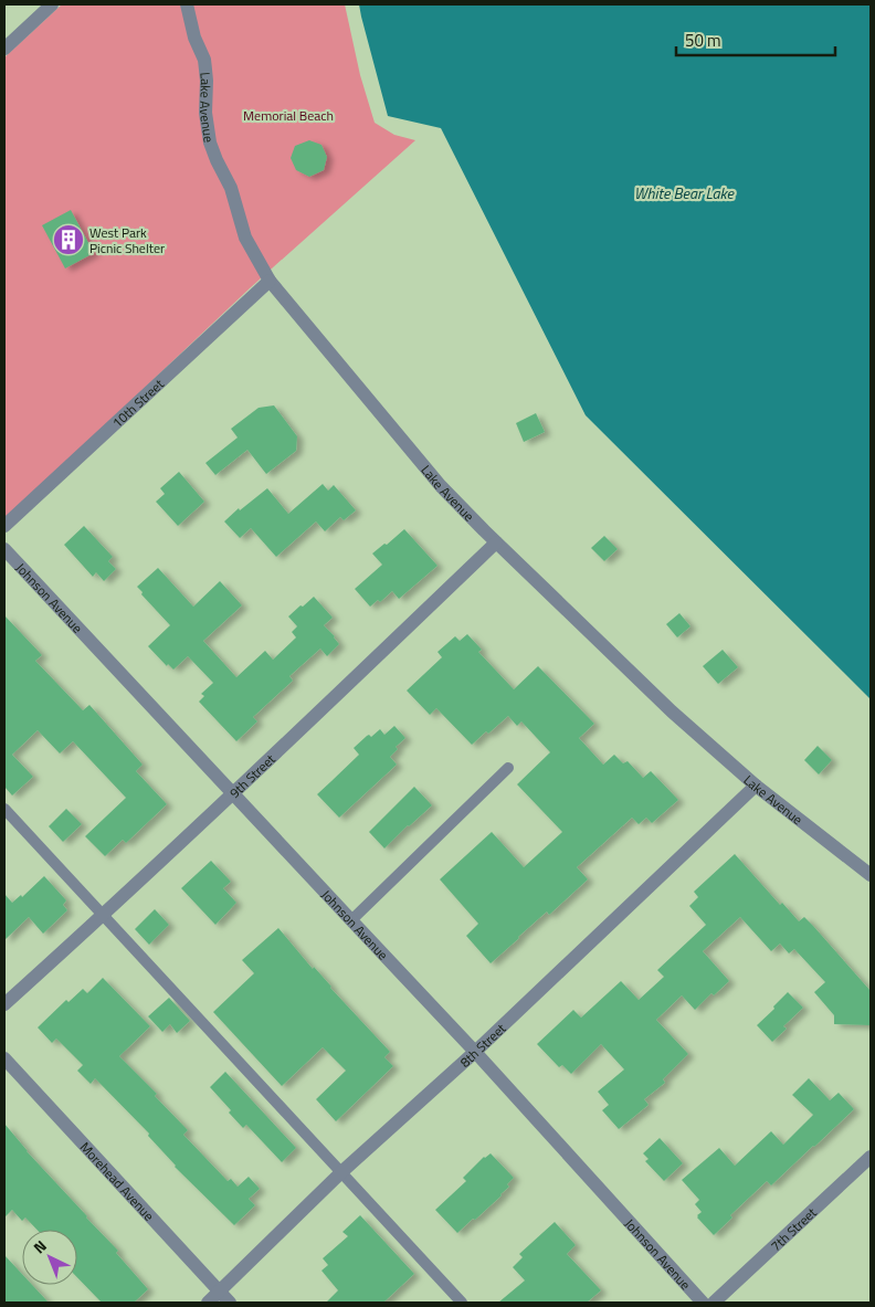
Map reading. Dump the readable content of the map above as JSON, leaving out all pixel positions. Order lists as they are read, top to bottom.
{
  "streets": {
    "street": [
      "Lake Avenue",
      "10th Street",
      "Johnson Avenue",
      "9th Street",
      "8th Street",
      "Morehead Avenue",
      "7th Street"
    ]
  },
  "crossings": [
    ["Lake Avenue", "10th Street"],
    ["Lake Avenue", "9th Street"],
    ["Lake Avenue", "8th Street"],
    ["Johnson Avenue", "9th Street"],
    ["Johnson Avenue", "8th Street"],
    ["8th Street", "Morehead Avenue"]
  ],
  "water": ["White Bear Lake"],
  "parks": ["Memorial Beach"],
  "places": {
    "building": ["West Park Picnic Shelter"]
  },
  "scale_bar": "50 m",
  "north": "top left"
}
